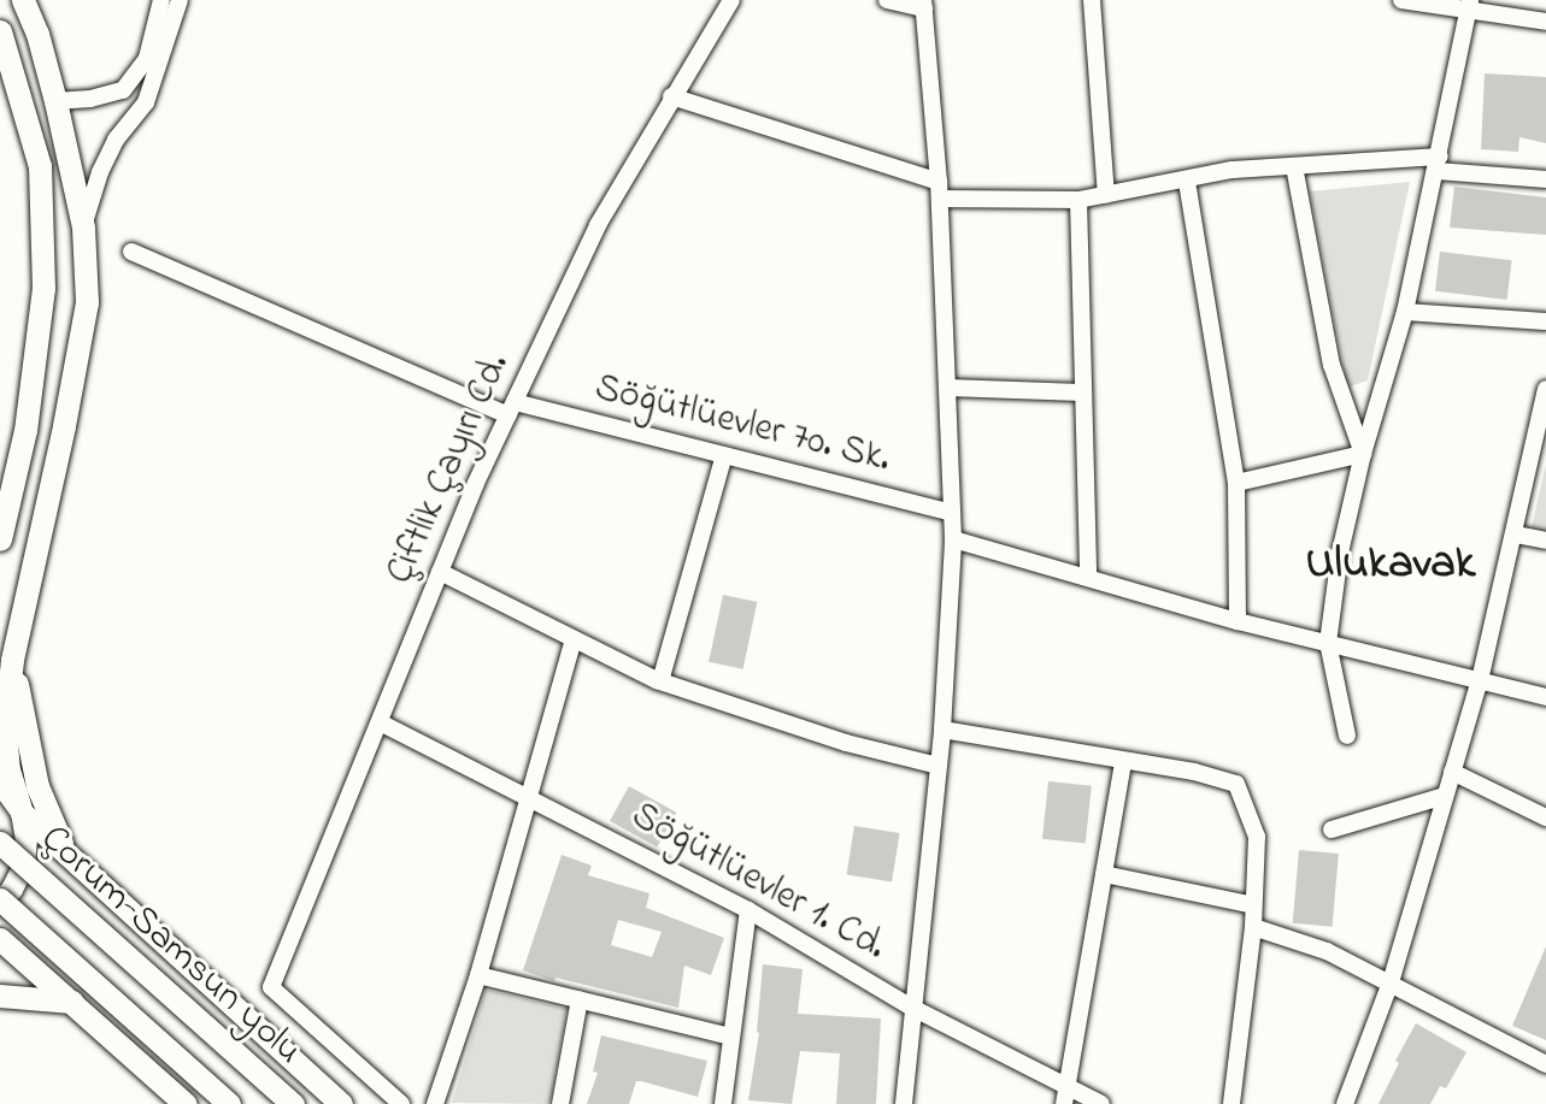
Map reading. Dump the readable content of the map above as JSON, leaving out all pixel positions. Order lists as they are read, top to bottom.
{
  "streets": {
    "highway": ["Çorum-Samsun yolu"],
    "street": ["Söğütlüevler 70. Sk.", "Çiftlik Çayırı Cd.", "Söğütlüevler 1. Cd."]
  },
  "crossings": [
    ["Söğütlüevler 70. Sk.", "Çiftlik Çayırı Cd."],
    ["Çiftlik Çayırı Cd.", "Söğütlüevler 1. Cd."]
  ],
  "districts": ["Ulukavak"]
}
